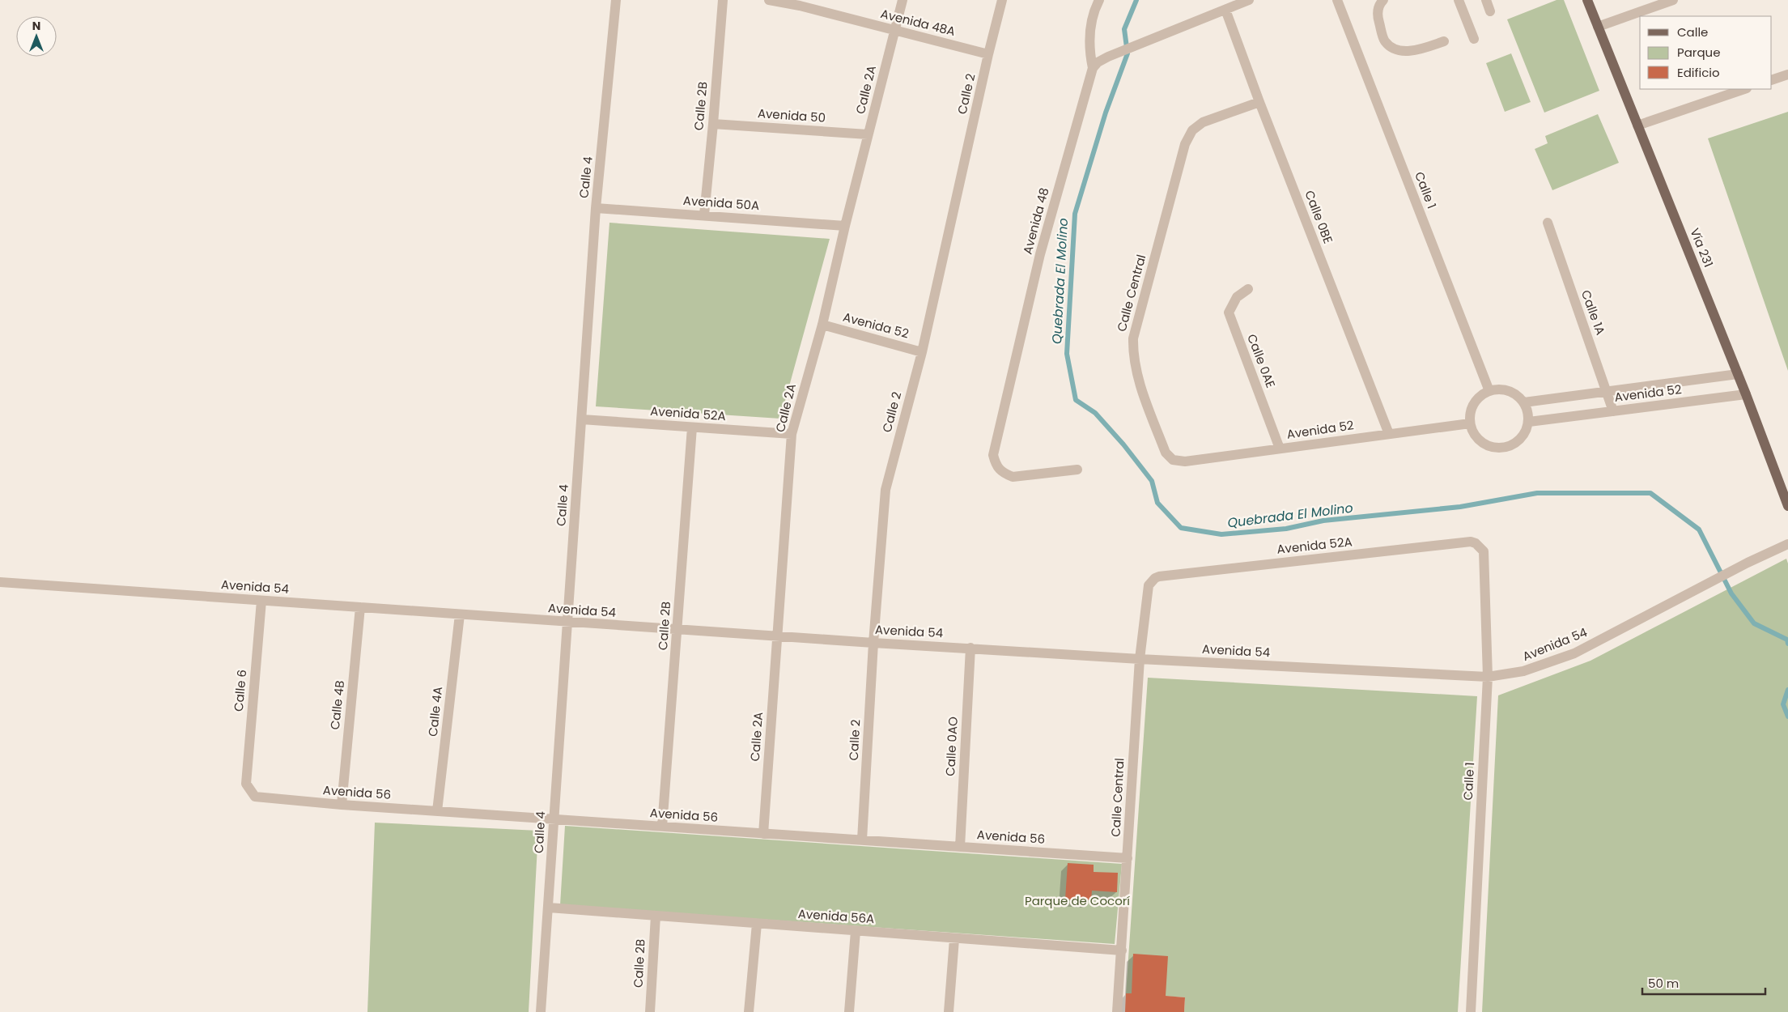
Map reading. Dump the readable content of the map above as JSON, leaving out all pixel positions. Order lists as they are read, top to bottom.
{
  "streets": {
    "main road": ["Vía 231"],
    "street": [
      "Avenida 48A",
      "Calle 2A",
      "Calle 2",
      "Calle 2B",
      "Avenida 50",
      "Calle 4",
      "Calle 1",
      "Avenida 50A",
      "Calle 0BE",
      "Avenida 48",
      "Calle Central",
      "Calle 1A",
      "Avenida 52",
      "Calle 0AE",
      "Avenida 52A",
      "Avenida 54",
      "Calle 6",
      "Calle 4B",
      "Calle 4A",
      "Calle 0AO",
      "Avenida 56",
      "Avenida 56A"
    ]
  },
  "crossings": [
    ["Avenida 48A", "Calle 2A"],
    ["Avenida 48A", "Calle 2"],
    ["Calle 2A", "Avenida 50"],
    ["Calle 2A", "Avenida 50A"],
    ["Calle 2A", "Avenida 52"],
    ["Calle 2A", "Avenida 52A"],
    ["Calle 2A", "Avenida 54"],
    ["Calle 2A", "Avenida 56"],
    ["Calle 2", "Avenida 52"],
    ["Calle 2", "Avenida 54"],
    ["Calle 2", "Avenida 56"],
    ["Calle 2B", "Avenida 50"],
    ["Calle 2B", "Avenida 50A"],
    ["Calle 2B", "Avenida 52A"],
    ["Calle 2B", "Avenida 54"],
    ["Calle 2B", "Avenida 56"],
    ["Calle 2B", "Avenida 56A"],
    ["Calle 4", "Avenida 50A"],
    ["Calle 4", "Avenida 52A"],
    ["Calle 4", "Avenida 54"],
    ["Calle 4", "Avenida 56"],
    ["Calle 4", "Avenida 56A"],
    ["Calle 1", "Avenida 52"],
    ["Calle 1", "Avenida 52A"],
    ["Calle 1", "Avenida 54"],
    ["Calle 0BE", "Calle Central"],
    ["Calle 0BE", "Avenida 52"],
    ["Vía 231", "Avenida 52"],
    ["Calle Central", "Avenida 52"],
    ["Calle Central", "Avenida 52A"],
    ["Calle Central", "Avenida 54"],
    ["Calle Central", "Avenida 56"],
    ["Calle Central", "Avenida 56A"],
    ["Calle 1A", "Avenida 52"],
    ["Avenida 52", "Calle 0AE"],
    ["Avenida 54", "Calle 6"],
    ["Avenida 54", "Calle 4B"],
    ["Avenida 54", "Calle 4A"],
    ["Avenida 54", "Calle 0AO"],
    ["Calle 6", "Avenida 56"],
    ["Calle 4B", "Avenida 56"],
    ["Calle 4A", "Avenida 56"],
    ["Calle 0AO", "Avenida 56"]
  ],
  "water": ["Quebrada El Molino"],
  "parks": ["Parque de Cocorí"],
  "legend": ["Calle", "Parque", "Edificio"],
  "scale_bar": "50 m",
  "north": "top"
}
